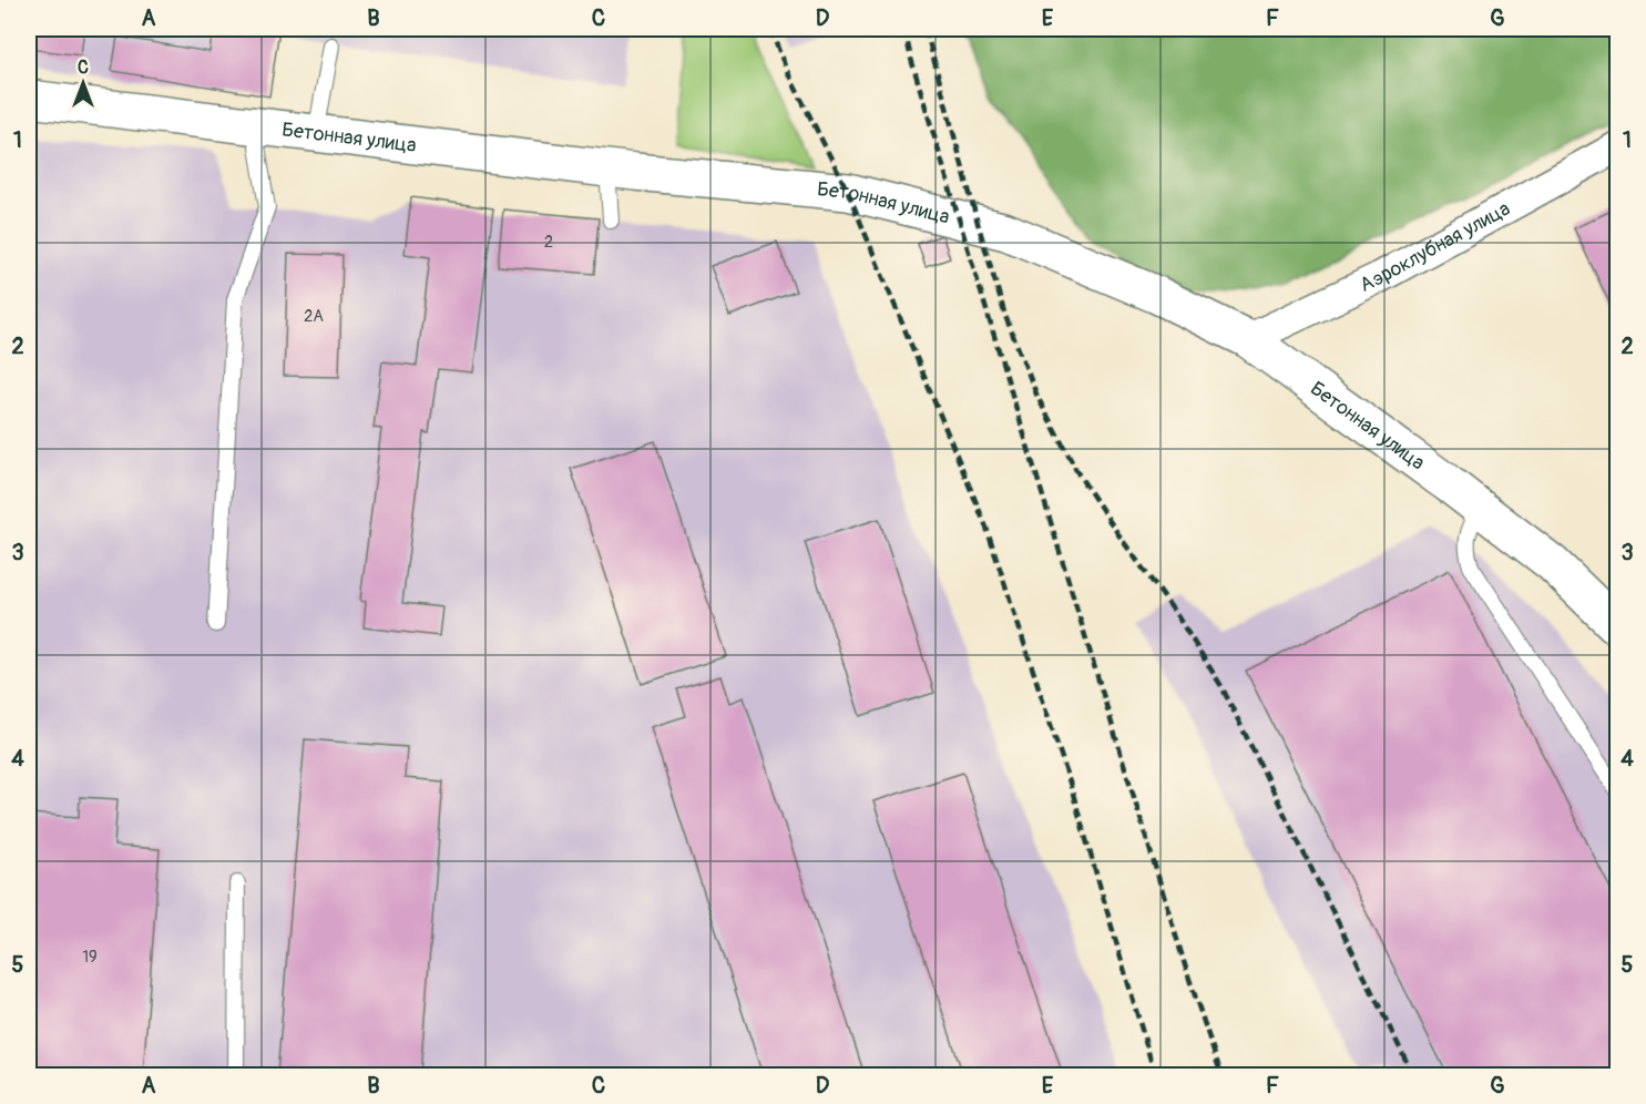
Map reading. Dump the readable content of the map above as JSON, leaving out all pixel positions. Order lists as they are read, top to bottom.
{
  "streets": {
    "street": ["Бетонная улица", "Аэроклубная улица"]
  },
  "crossings": [
    ["Бетонная улица", "Аэроклубная улица"]
  ],
  "house_numbers": ["2", "2А", "19"],
  "north": "top",
  "grid": {
    "columns": [
      "A",
      "B",
      "C",
      "D",
      "E",
      "F",
      "G"
    ],
    "rows": [
      "1",
      "2",
      "3",
      "4",
      "5"
    ]
  }
}
